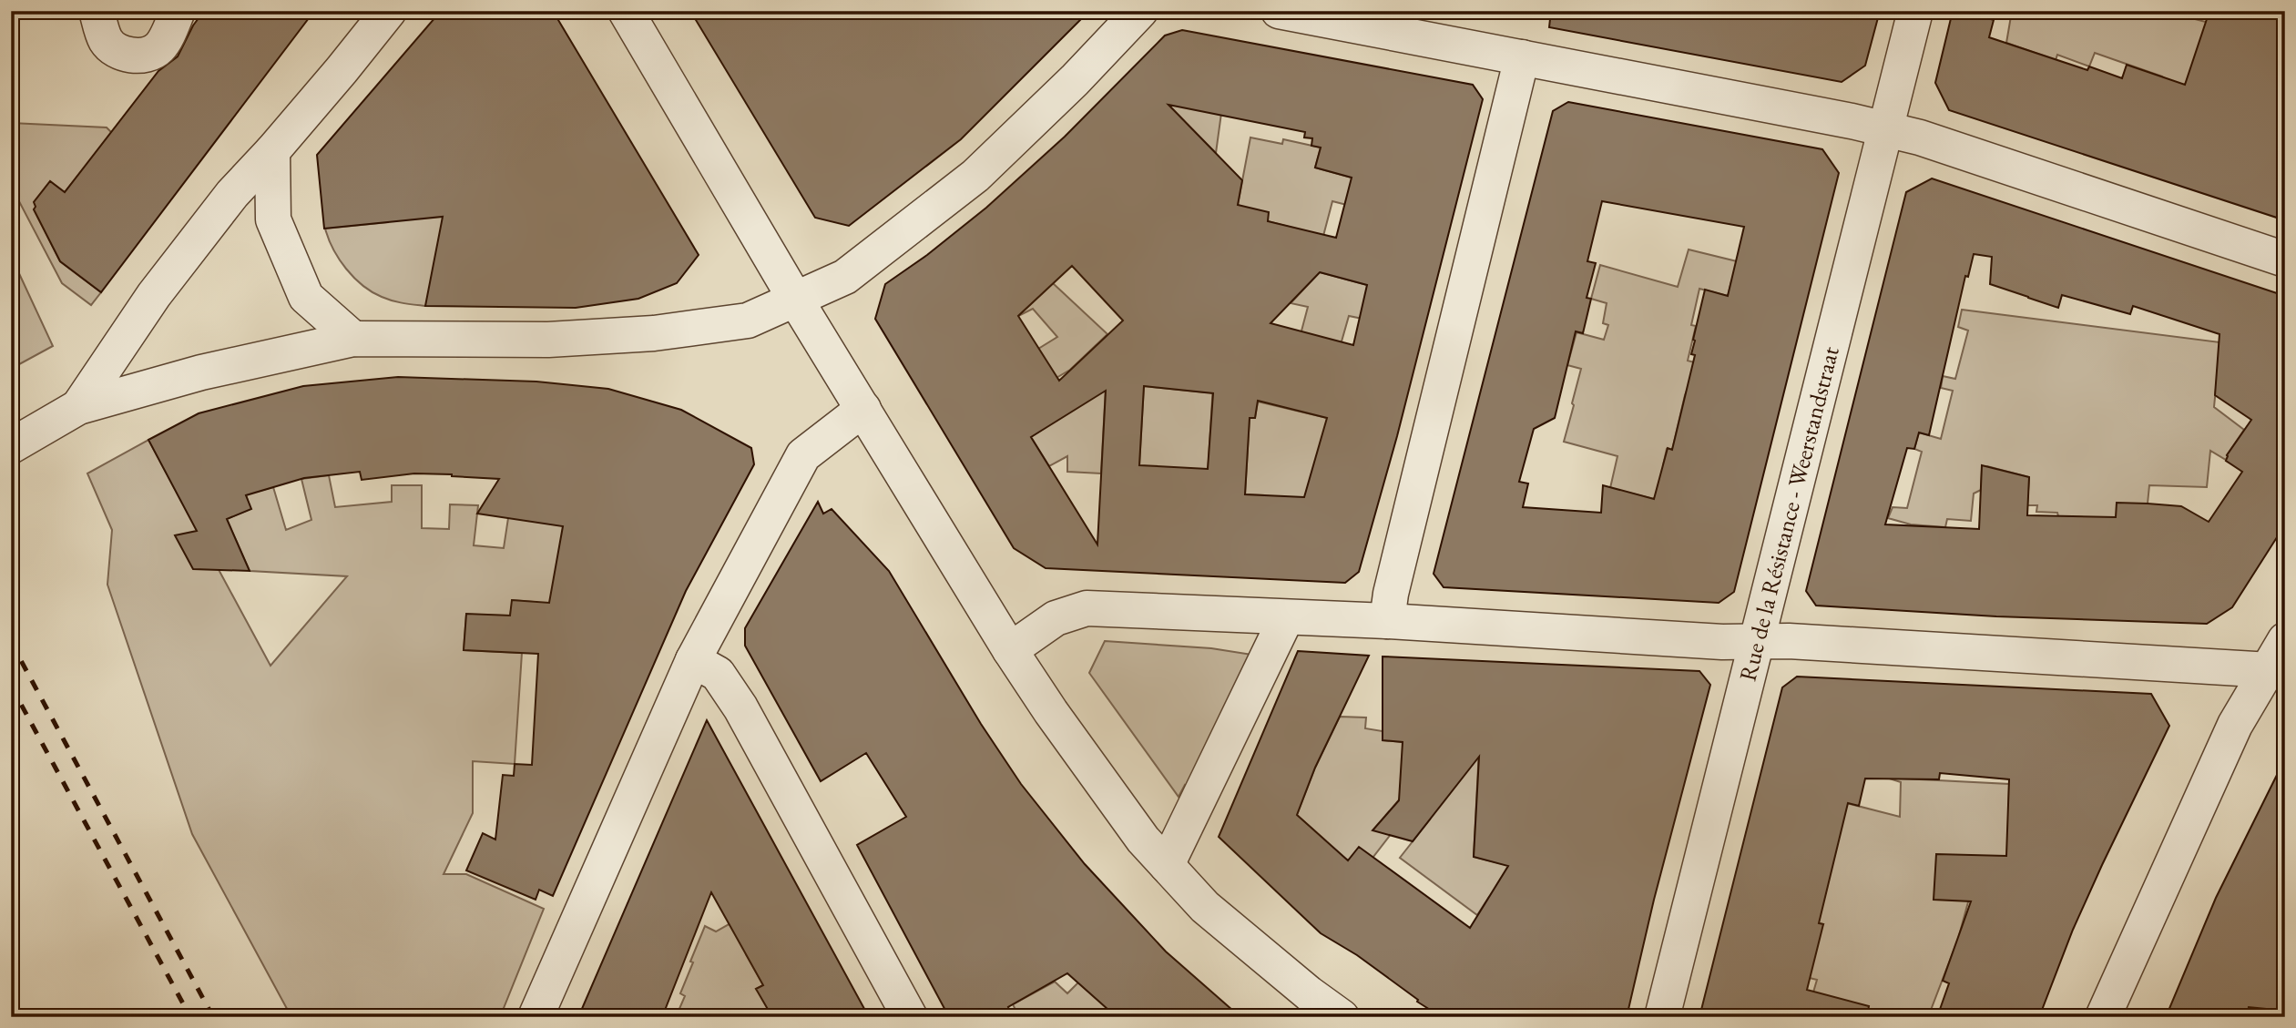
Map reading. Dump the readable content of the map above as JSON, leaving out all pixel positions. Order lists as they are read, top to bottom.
{
  "streets": {
    "street": ["Rue de la Résistance - Weerstandstraat"]
  }
}
